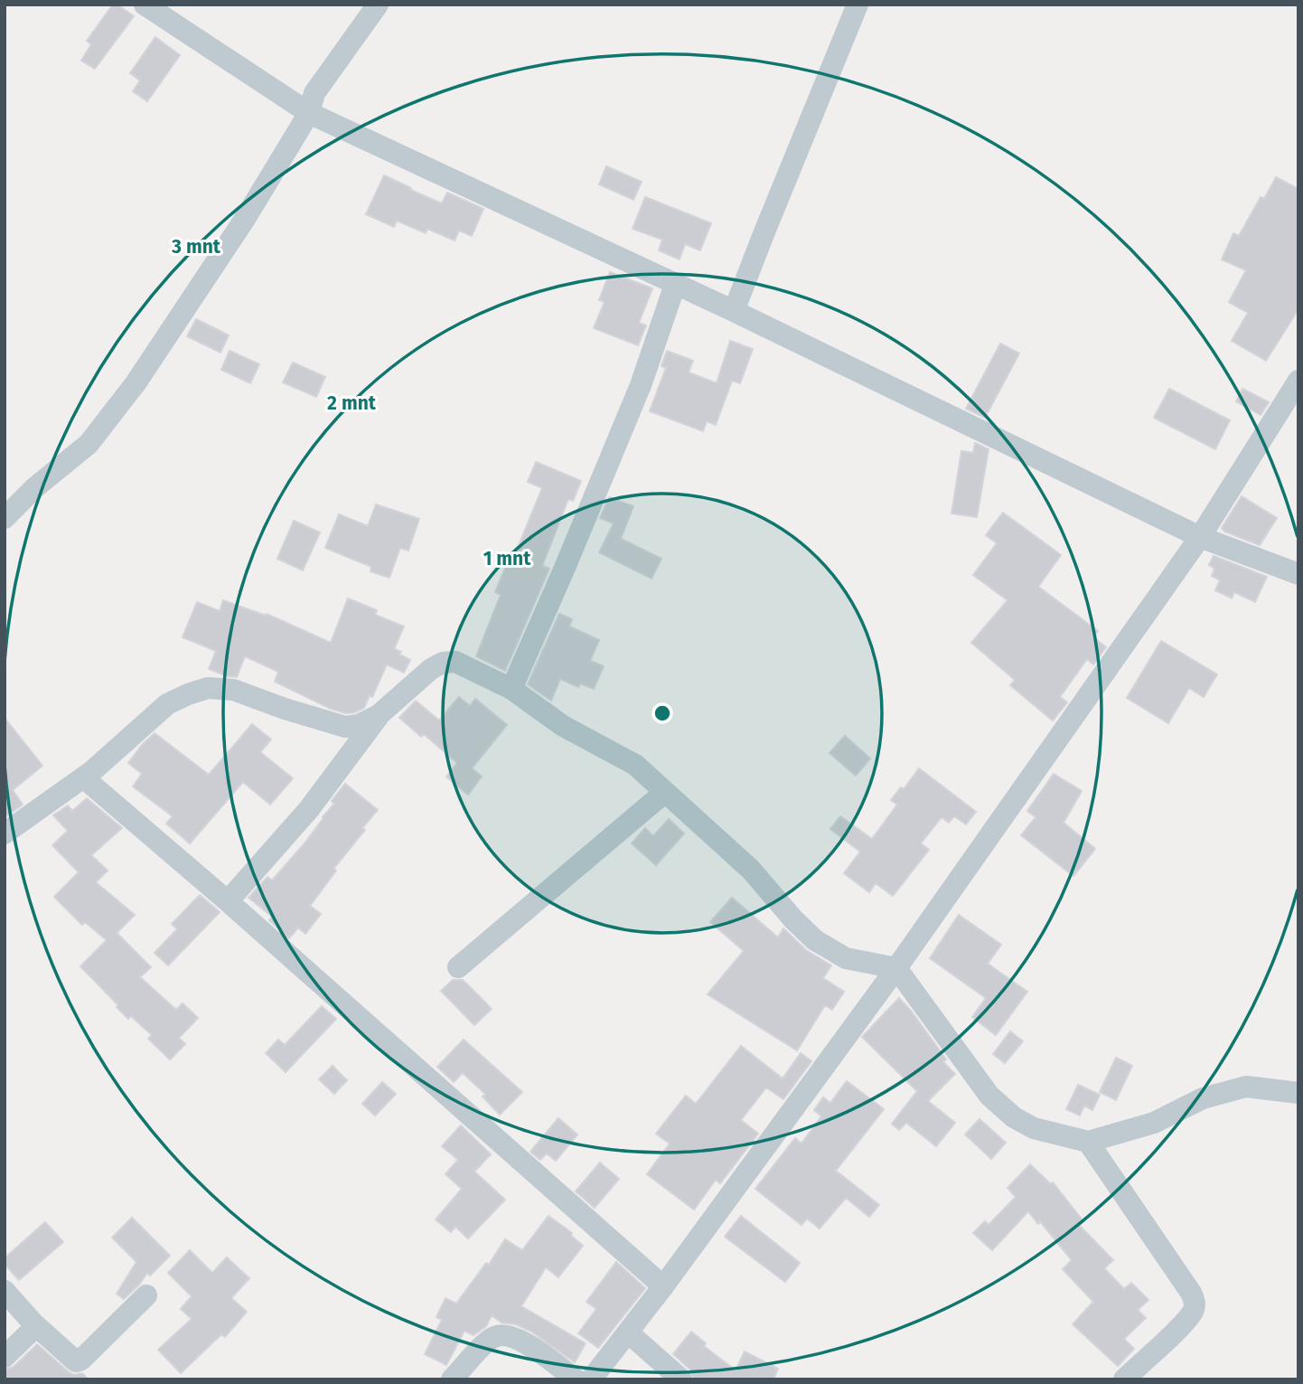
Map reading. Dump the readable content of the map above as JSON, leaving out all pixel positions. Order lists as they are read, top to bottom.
{
  "rings": ["3 mnt", "2 mnt", "1 mnt"]
}
